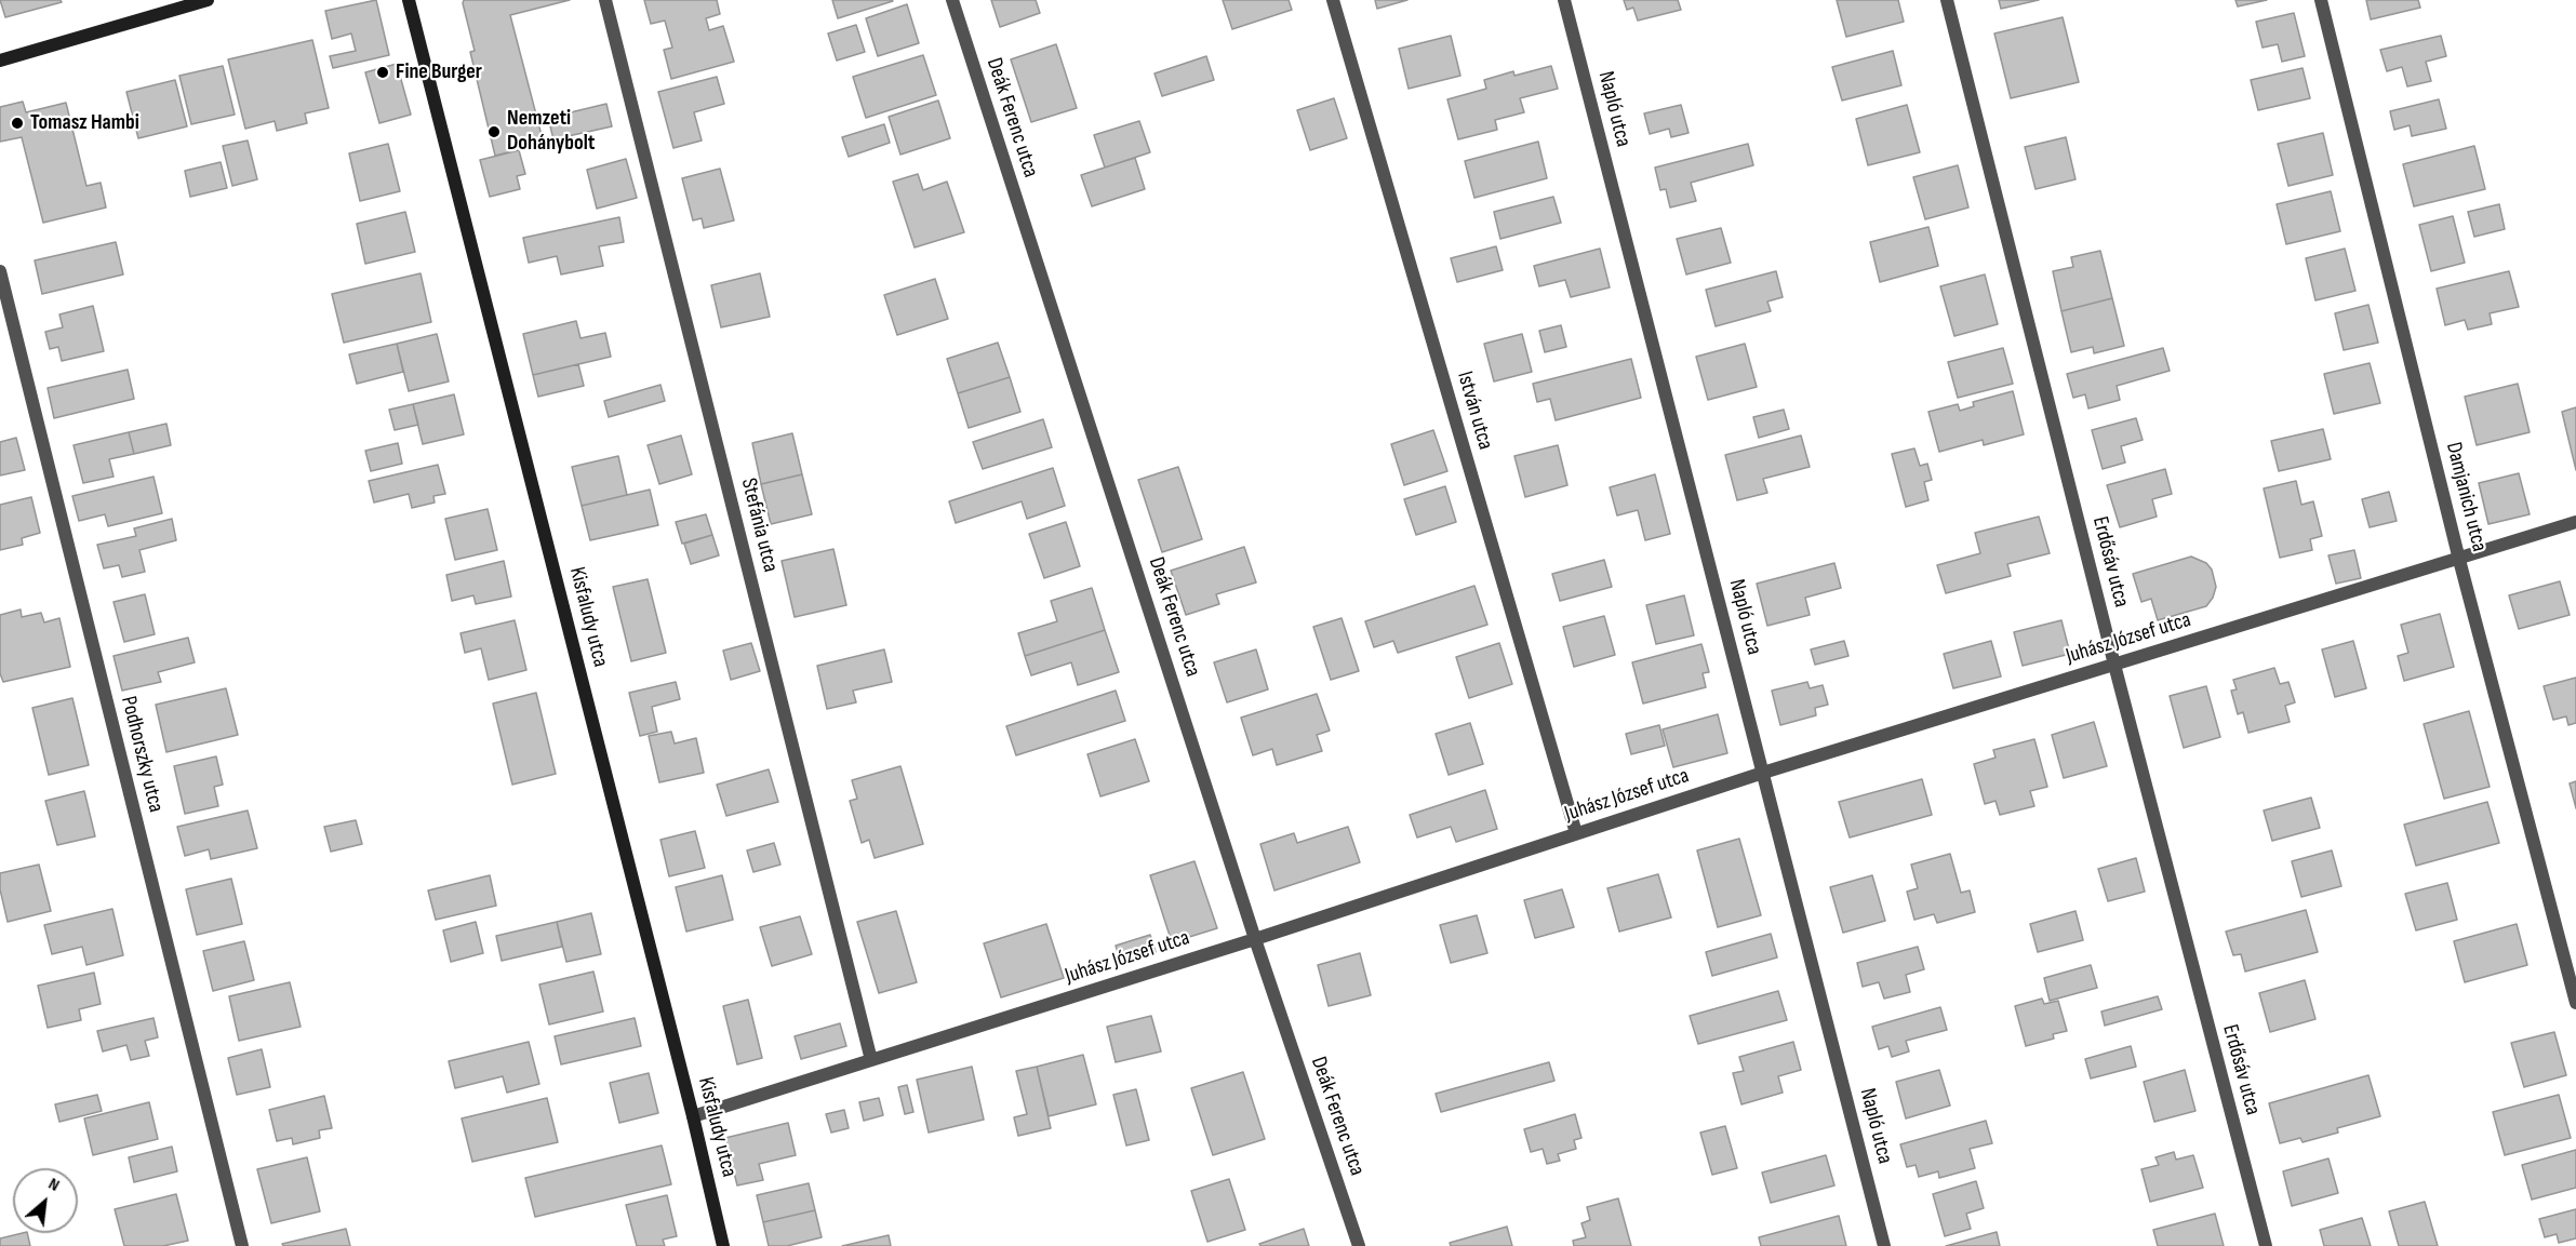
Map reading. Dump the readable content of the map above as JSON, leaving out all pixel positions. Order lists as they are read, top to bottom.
{
  "streets": {
    "street": [
      "Napló utca",
      "Deák Ferenc utca",
      "István utca",
      "Damjanich utca",
      "Stefánia utca",
      "Erdősáv utca",
      "Kisfaludy utca",
      "Juhász József utca",
      "Podhorszky utca"
    ]
  },
  "crossings": [
    ["Napló utca", "Juhász József utca"],
    ["Deák Ferenc utca", "Juhász József utca"],
    ["István utca", "Juhász József utca"],
    ["Damjanich utca", "Juhász József utca"],
    ["Stefánia utca", "Juhász József utca"],
    ["Erdősáv utca", "Juhász József utca"],
    ["Kisfaludy utca", "Juhász József utca"]
  ],
  "places": ["Fine Burger", "Tomasz Hambi", "Nemzeti Dohánybolt"],
  "north": "top right"
}
